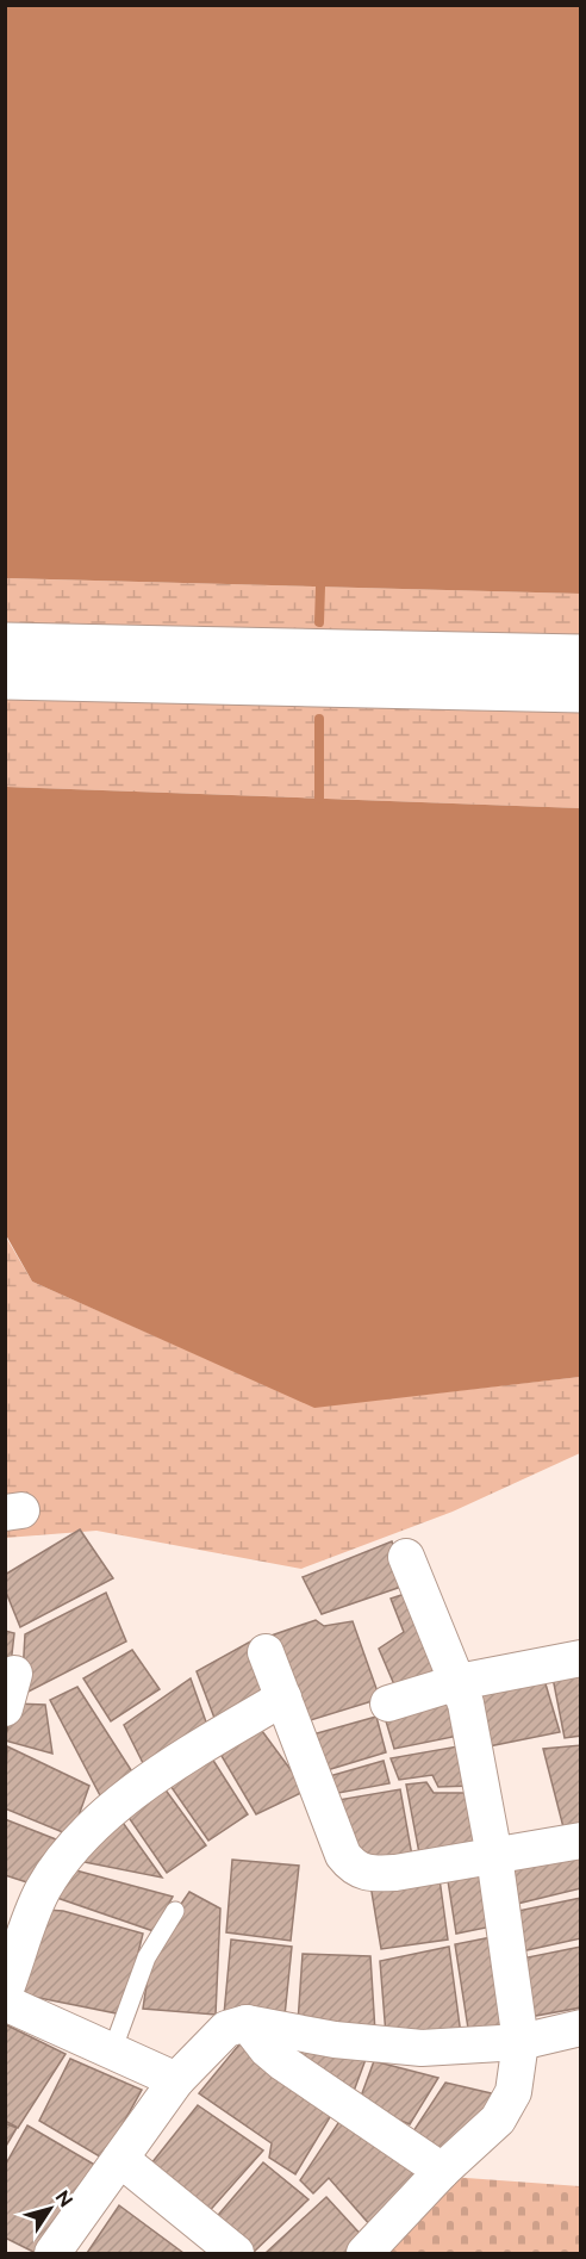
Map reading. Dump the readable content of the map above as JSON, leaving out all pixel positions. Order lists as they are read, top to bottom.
{
  "north": "top right"
}
